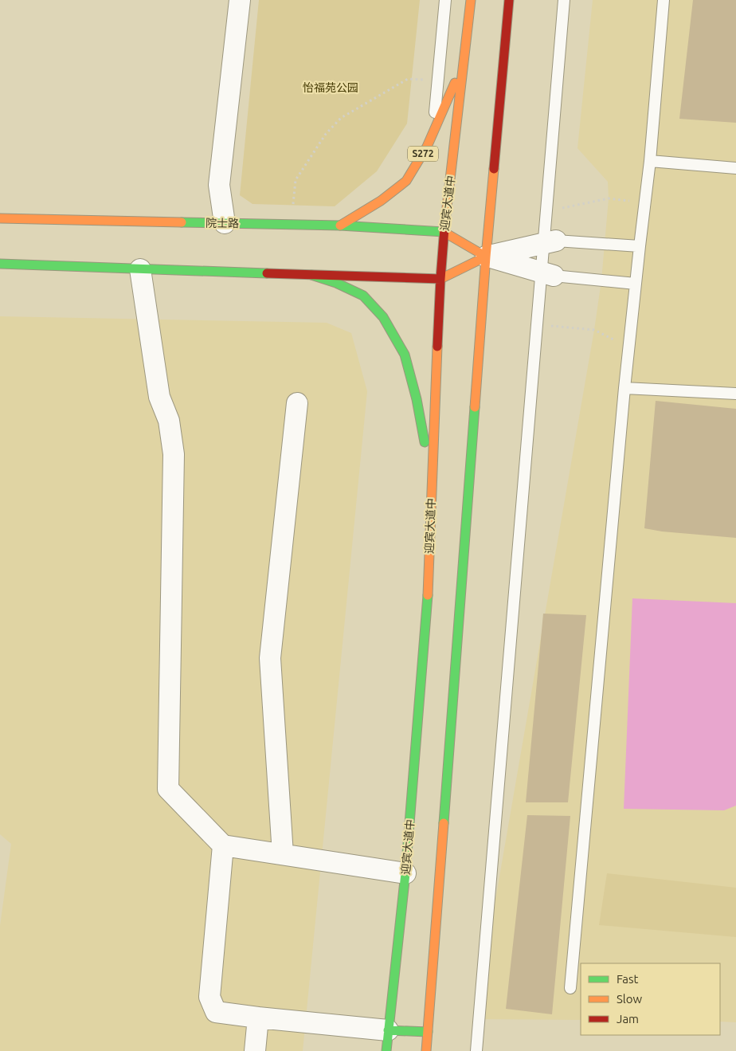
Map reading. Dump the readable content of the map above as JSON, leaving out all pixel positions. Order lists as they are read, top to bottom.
{
  "streets": {
    "main road": ["S272", "迎宾大道中", "院士路"]
  },
  "crossings": [
    ["S272", "迎宾大道中"],
    ["S272", "院士路"],
    ["迎宾大道中", "院士路"]
  ],
  "parks": ["怡福苑公园"],
  "legend": ["Fast", "Slow", "Jam"]
}
